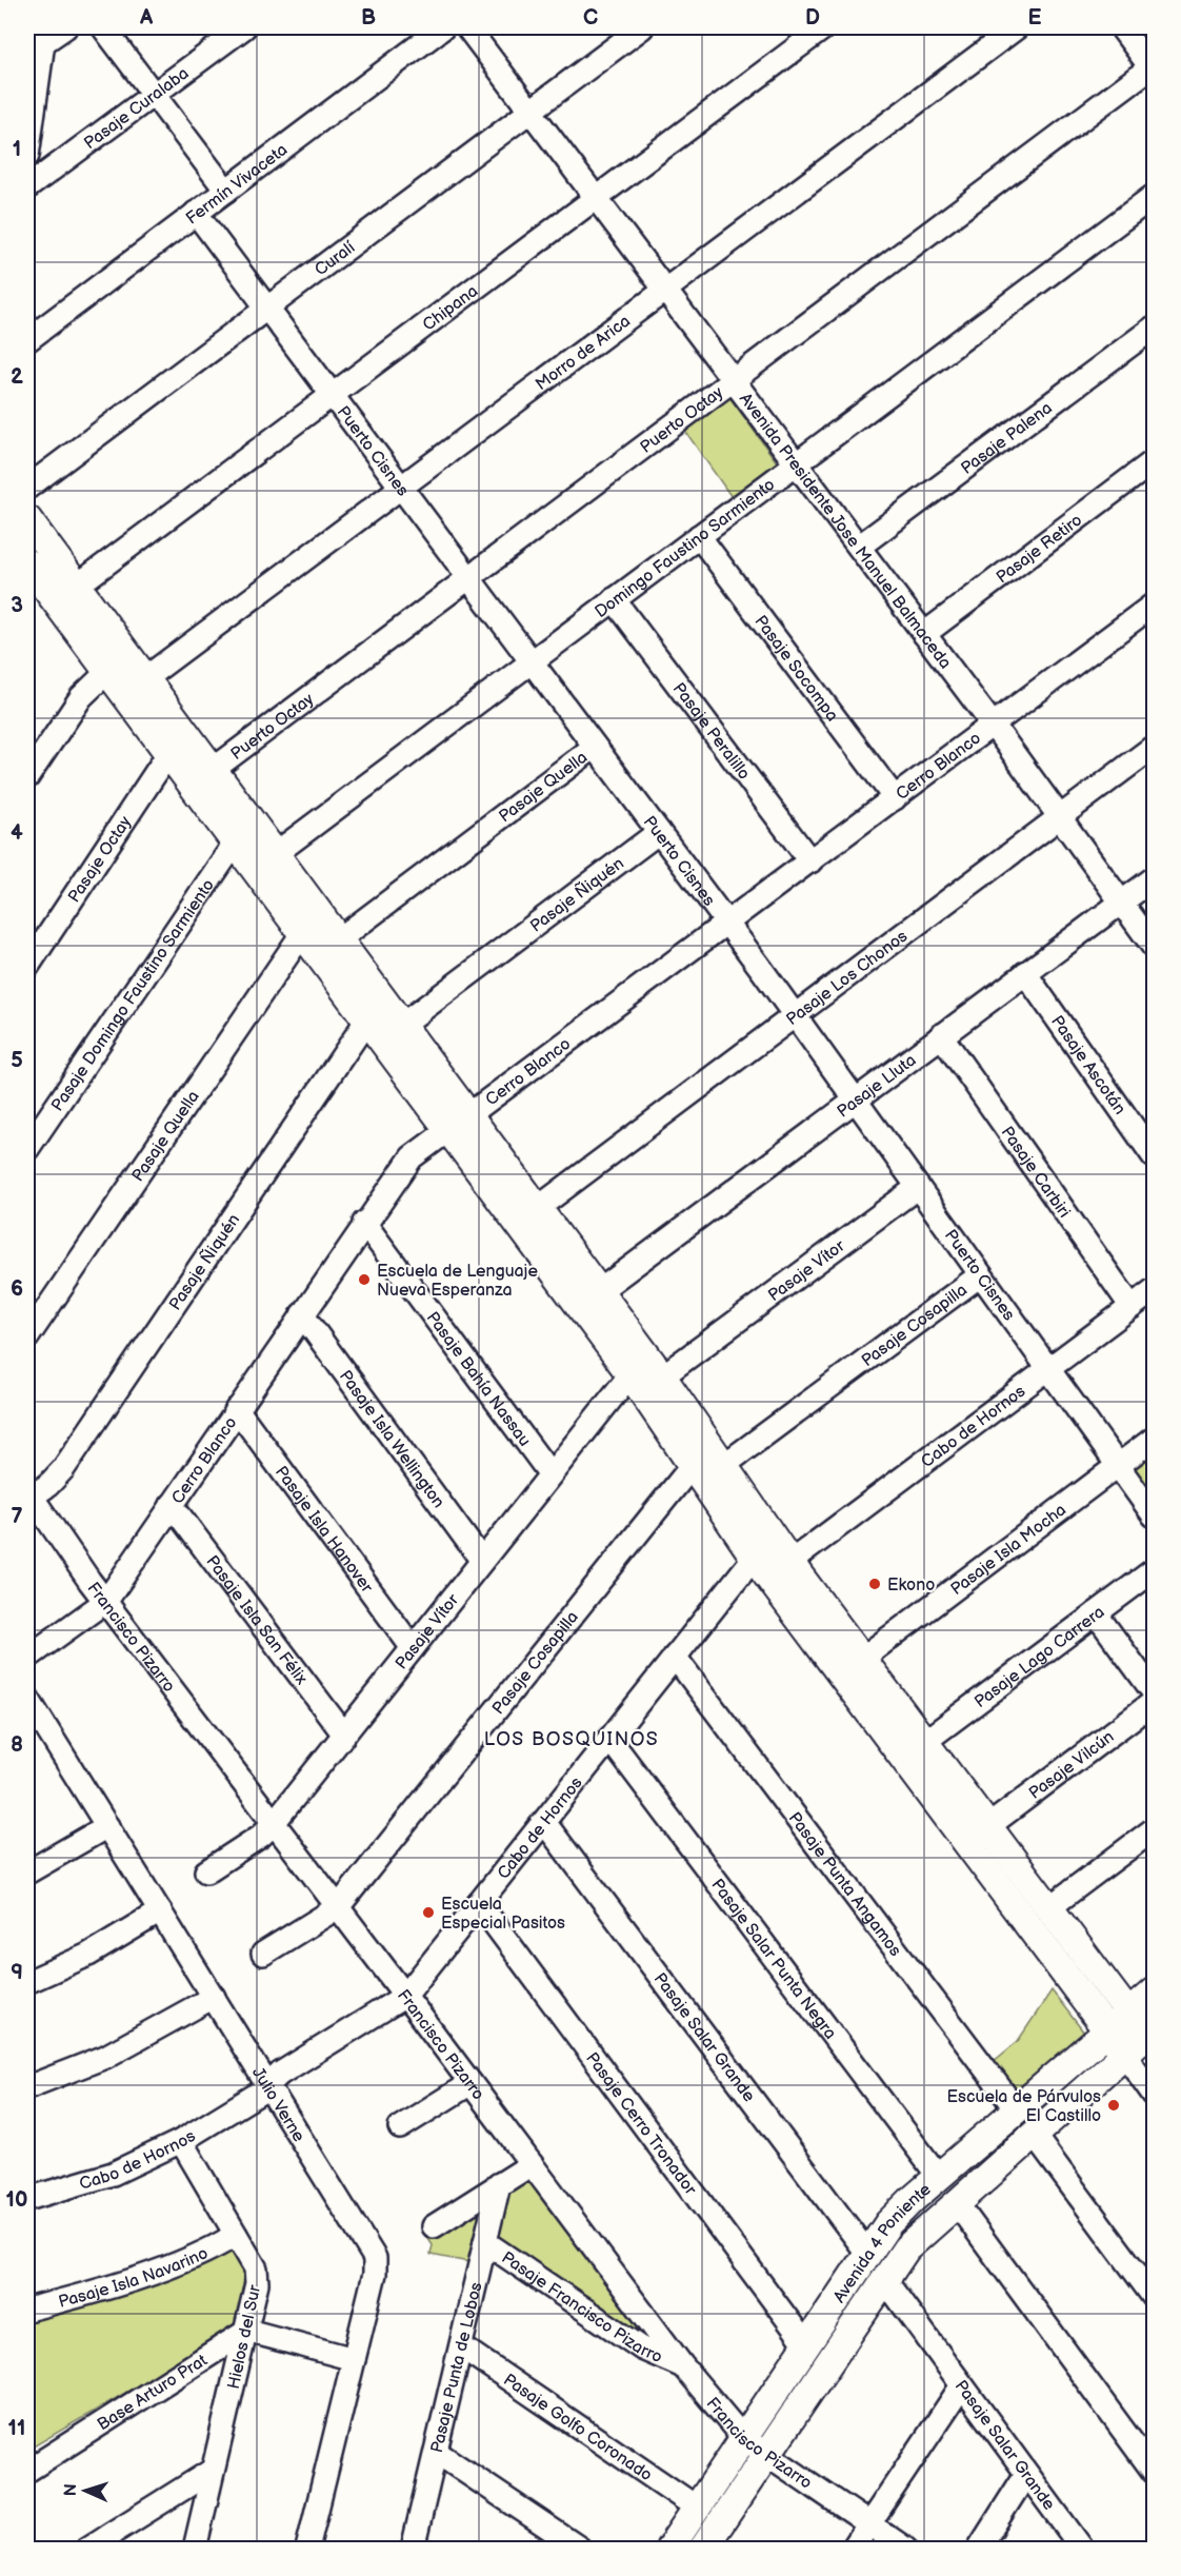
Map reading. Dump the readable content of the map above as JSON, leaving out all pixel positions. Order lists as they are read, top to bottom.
{
  "streets": {
    "street": [
      "Pasaje Curalaba",
      "Fermín Vivaceta",
      "Curalí",
      "Chipana",
      "Morro de Arica",
      "Puerto Octay",
      "Pasaje Palena",
      "Puerto Cisnes",
      "Avenida Presidente Jose Manuel Balmaceda",
      "Domingo Faustino Sarmiento",
      "Pasaje Retiro",
      "Pasaje Socompa",
      "Pasaje Peralillo",
      "Cerro Blanco",
      "Pasaje Quella",
      "Pasaje Octay",
      "Pasaje Ñiquén",
      "Pasaje Los Chonos",
      "Pasaje Domingo Faustino Sarmiento",
      "Pasaje Ascotán",
      "Pasaje Lluta",
      "Pasaje Carbiri",
      "Pasaje Vítor",
      "Pasaje Cosapilla",
      "Pasaje Bahía Nassau",
      "Cabo de Hornos",
      "Pasaje Isla Wellington",
      "Pasaje Isla Hanover",
      "Pasaje Isla Mocha",
      "Pasaje Isla San Félix",
      "Francisco Pizarro",
      "Pasaje Lago Carrera",
      "Pasaje Vilcún",
      "Pasaje Punta Angamos",
      "Pasaje Salar Punta Negra",
      "Pasaje Salar Grande",
      "Julio Verne",
      "Pasaje Cerro Tronador",
      "Avenida 4 Poniente",
      "Pasaje Isla Navarino",
      "Pasaje Francisco Pizarro",
      "Hielos del Sur",
      "Pasaje Punta de Lobos",
      "Base Arturo Prat",
      "Pasaje Golfo Coronado"
    ]
  },
  "crossings": [
    ["Fermín Vivaceta", "Puerto Cisnes"],
    ["Curalí", "Puerto Cisnes"],
    ["Curalí", "Avenida Presidente Jose Manuel Balmaceda"],
    ["Chipana", "Puerto Cisnes"],
    ["Chipana", "Avenida Presidente Jose Manuel Balmaceda"],
    ["Morro de Arica", "Puerto Cisnes"],
    ["Morro de Arica", "Avenida Presidente Jose Manuel Balmaceda"],
    ["Puerto Octay", "Puerto Cisnes"],
    ["Puerto Octay", "Avenida Presidente Jose Manuel Balmaceda"],
    ["Pasaje Palena", "Avenida Presidente Jose Manuel Balmaceda"],
    ["Puerto Cisnes", "Domingo Faustino Sarmiento"],
    ["Puerto Cisnes", "Cerro Blanco"],
    ["Puerto Cisnes", "Pasaje Quella"],
    ["Puerto Cisnes", "Pasaje Ñiquén"],
    ["Puerto Cisnes", "Pasaje Los Chonos"],
    ["Puerto Cisnes", "Pasaje Lluta"],
    ["Puerto Cisnes", "Pasaje Vítor"],
    ["Puerto Cisnes", "Pasaje Cosapilla"],
    ["Puerto Cisnes", "Cabo de Hornos"],
    ["Puerto Cisnes", "Pasaje Isla Mocha"],
    ["Avenida Presidente Jose Manuel Balmaceda", "Domingo Faustino Sarmiento"],
    ["Avenida Presidente Jose Manuel Balmaceda", "Pasaje Retiro"],
    ["Avenida Presidente Jose Manuel Balmaceda", "Cerro Blanco"],
    ["Avenida Presidente Jose Manuel Balmaceda", "Pasaje Los Chonos"],
    ["Avenida Presidente Jose Manuel Balmaceda", "Pasaje Lluta"],
    ["Domingo Faustino Sarmiento", "Pasaje Socompa"],
    ["Domingo Faustino Sarmiento", "Pasaje Peralillo"],
    ["Pasaje Socompa", "Cerro Blanco"],
    ["Pasaje Peralillo", "Cerro Blanco"],
    ["Cerro Blanco", "Pasaje Bahía Nassau"],
    ["Cerro Blanco", "Pasaje Isla Wellington"],
    ["Cerro Blanco", "Pasaje Isla Hanover"],
    ["Cerro Blanco", "Pasaje Isla San Félix"],
    ["Cerro Blanco", "Francisco Pizarro"],
    ["Pasaje Ñiquén", "Francisco Pizarro"],
    ["Pasaje Ascotán", "Pasaje Lluta"],
    ["Pasaje Lluta", "Pasaje Carbiri"],
    ["Pasaje Carbiri", "Cabo de Hornos"],
    ["Pasaje Vítor", "Pasaje Bahía Nassau"],
    ["Pasaje Vítor", "Pasaje Isla Wellington"],
    ["Pasaje Vítor", "Pasaje Isla Hanover"],
    ["Pasaje Vítor", "Pasaje Isla San Félix"],
    ["Pasaje Vítor", "Francisco Pizarro"],
    ["Pasaje Cosapilla", "Francisco Pizarro"],
    ["Cabo de Hornos", "Francisco Pizarro"],
    ["Cabo de Hornos", "Pasaje Punta Angamos"],
    ["Cabo de Hornos", "Pasaje Salar Punta Negra"],
    ["Cabo de Hornos", "Pasaje Salar Grande"],
    ["Cabo de Hornos", "Julio Verne"],
    ["Cabo de Hornos", "Pasaje Cerro Tronador"],
    ["Cabo de Hornos", "Hielos del Sur"],
    ["Francisco Pizarro", "Avenida 4 Poniente"],
    ["Francisco Pizarro", "Pasaje Francisco Pizarro"],
    ["Pasaje Punta Angamos", "Avenida 4 Poniente"],
    ["Pasaje Salar Punta Negra", "Avenida 4 Poniente"],
    ["Pasaje Salar Grande", "Avenida 4 Poniente"],
    ["Pasaje Cerro Tronador", "Avenida 4 Poniente"],
    ["Avenida 4 Poniente", "Pasaje Golfo Coronado"],
    ["Pasaje Isla Navarino", "Hielos del Sur"],
    ["Pasaje Francisco Pizarro", "Pasaje Punta de Lobos"],
    ["Hielos del Sur", "Base Arturo Prat"],
    ["Pasaje Punta de Lobos", "Pasaje Golfo Coronado"]
  ],
  "districts": ["LOS BOSQUINOS"],
  "places": [
    "Escuela de Lenguaje Nueva Esperanza",
    "Ekono",
    "Escuela Especial Pasitos",
    "Escuela de Párvulos El Castillo"
  ],
  "north": "left",
  "grid": {
    "columns": [
      "A",
      "B",
      "C",
      "D",
      "E"
    ],
    "rows": [
      "1",
      "2",
      "3",
      "4",
      "5",
      "6",
      "7",
      "8",
      "9",
      "10",
      "11"
    ]
  }
}
